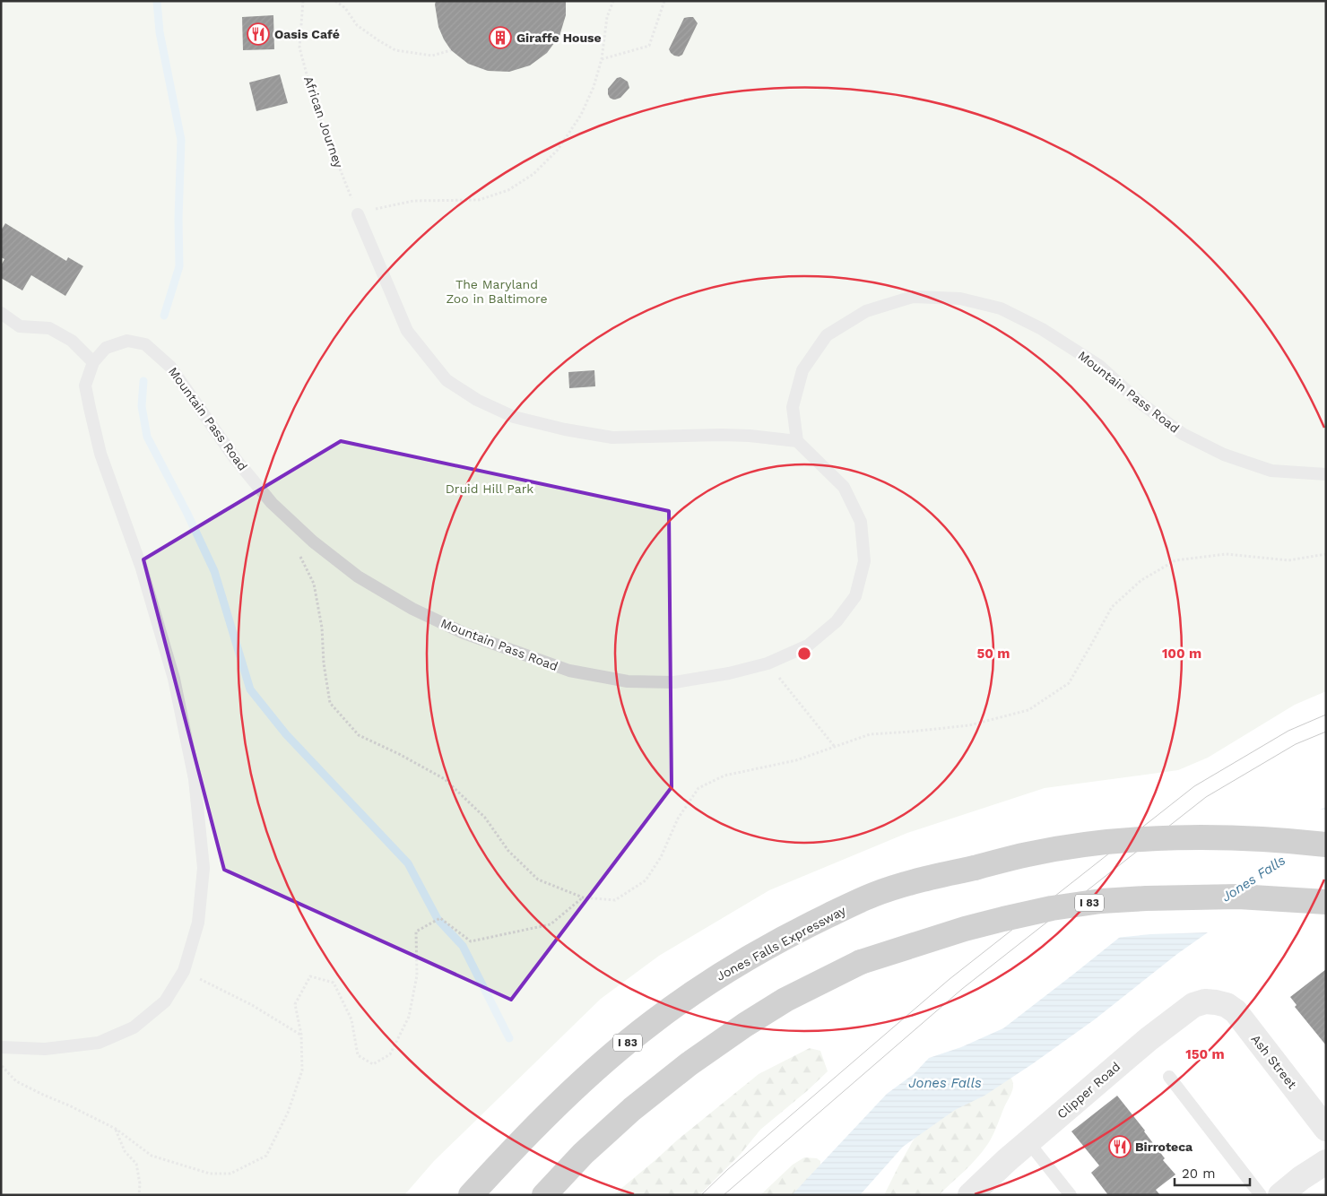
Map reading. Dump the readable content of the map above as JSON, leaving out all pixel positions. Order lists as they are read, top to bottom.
{
  "streets": {
    "highway": ["I 83", "Jones Falls Expressway"],
    "street": ["Ash Street", "Clipper Road"],
    "lane": ["Mountain Pass Road"],
    "path": ["African Journey"]
  },
  "crossings": [
    ["Ash Street", "Clipper Road"]
  ],
  "water": ["Jones Falls"],
  "parks": ["The Maryland Zoo in Baltimore", "Druid Hill Park"],
  "places": {
    "restaurant": ["Oasis Café", "Birroteca"],
    "building": ["Giraffe House"]
  },
  "scale_bar": "20 m",
  "rings": ["50 m", "100 m", "150 m"]
}
